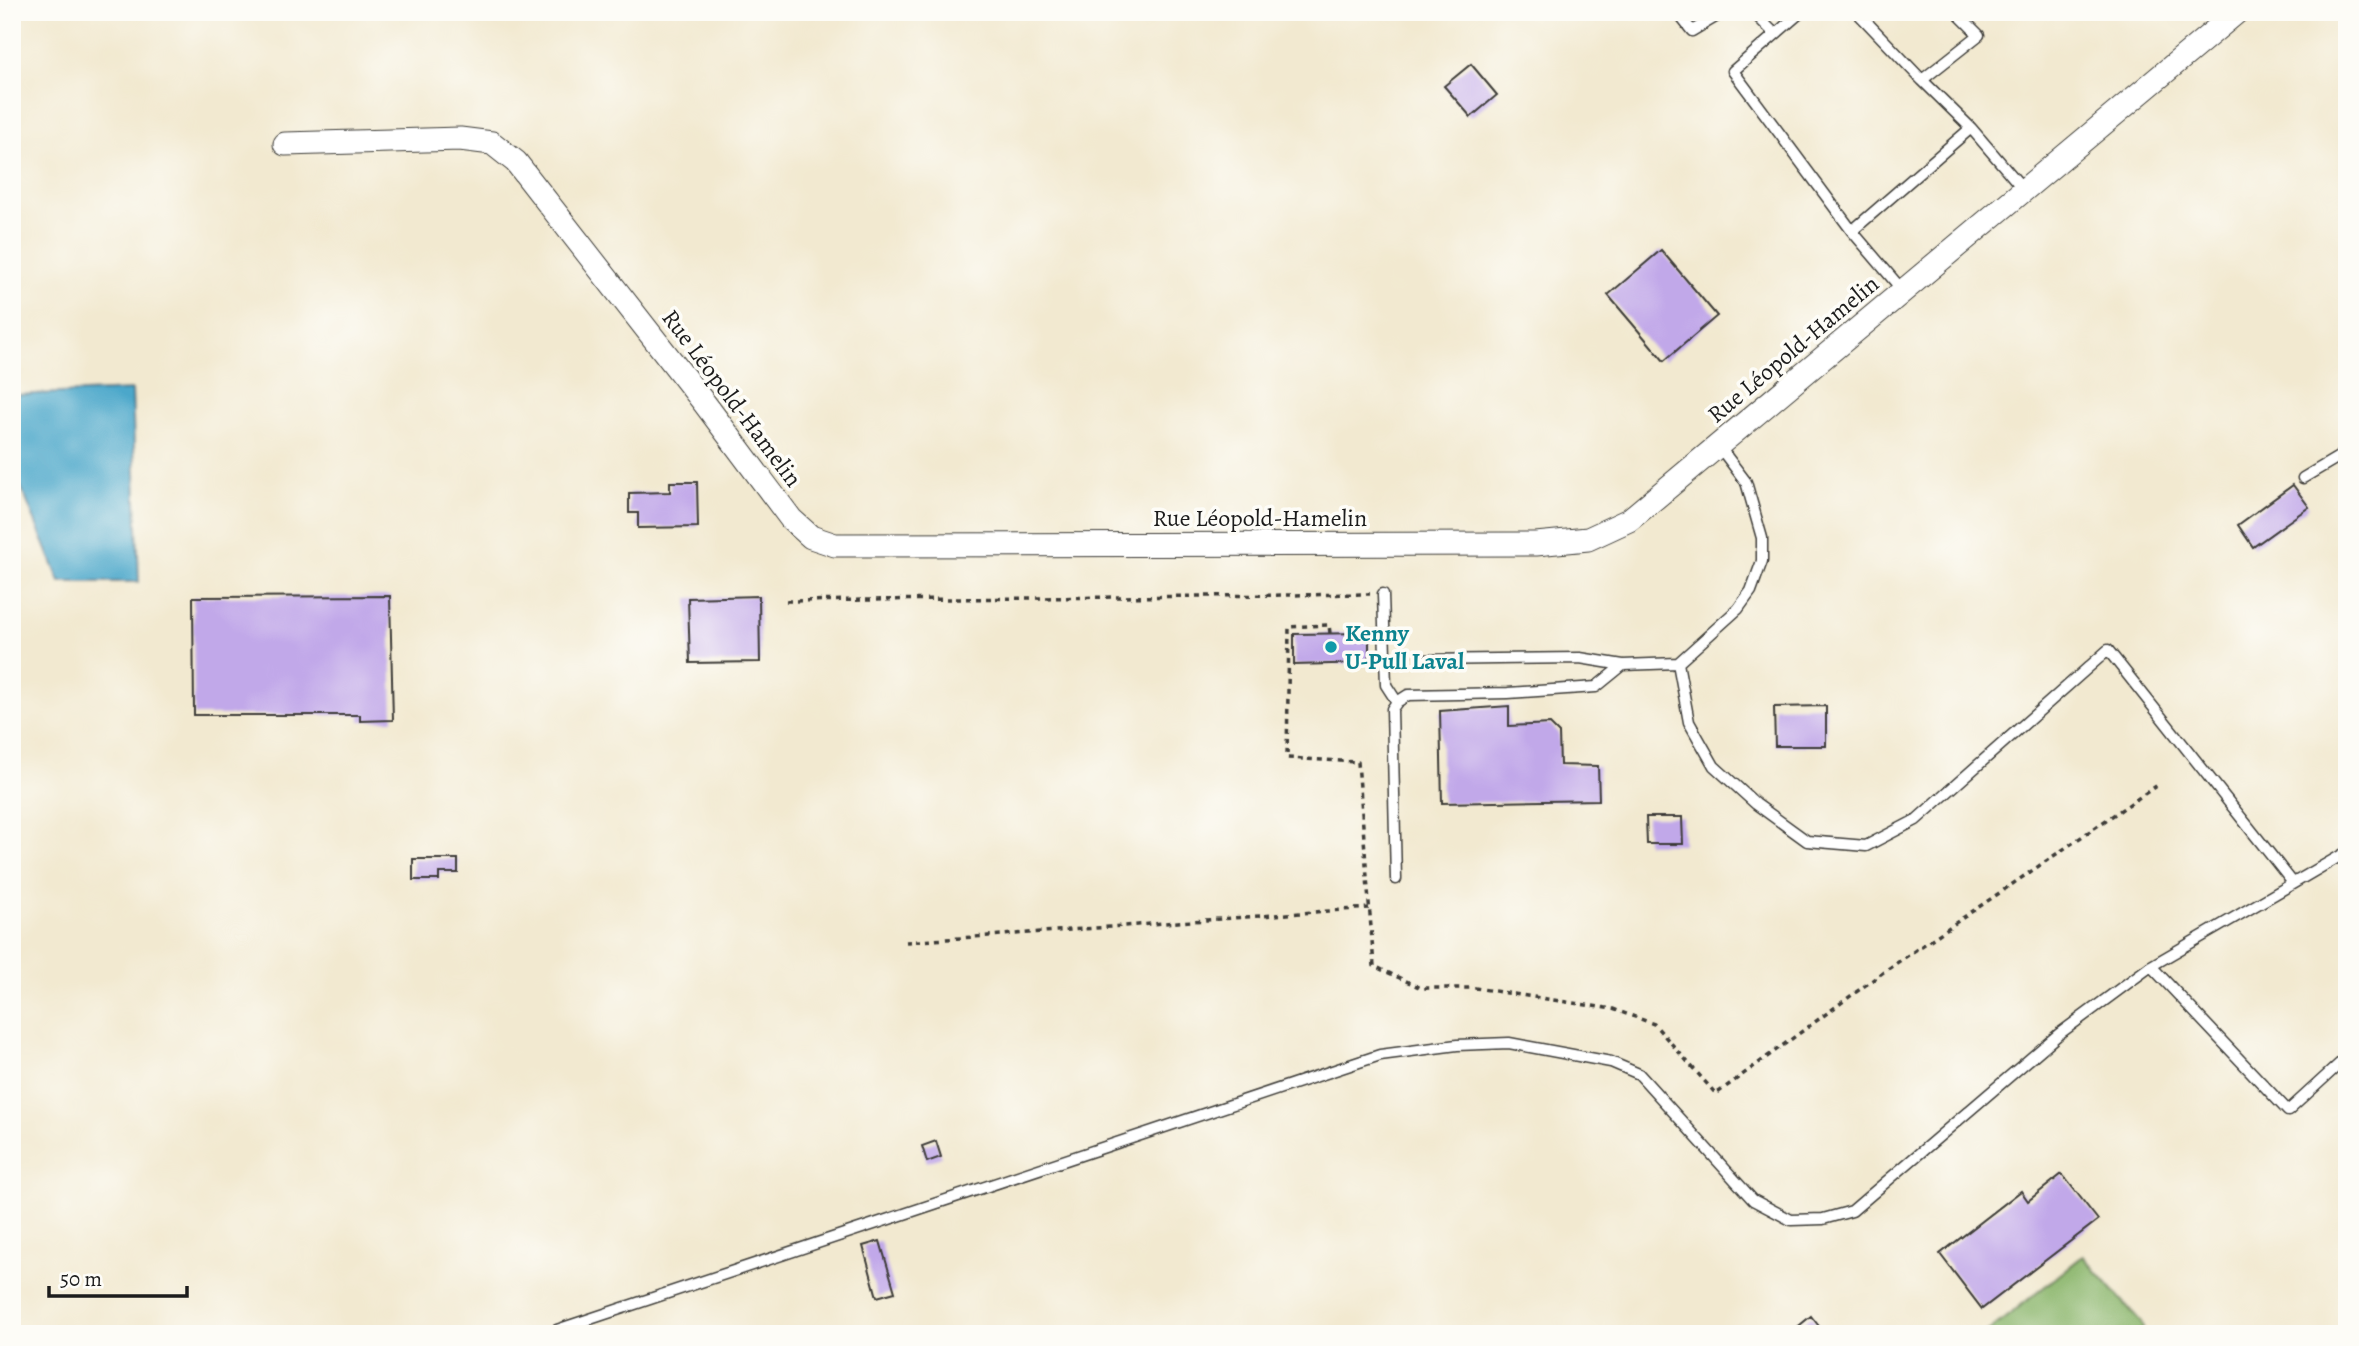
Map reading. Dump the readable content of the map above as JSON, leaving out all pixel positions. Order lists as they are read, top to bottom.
{
  "streets": {
    "street": ["Rue Léopold-Hamelin"]
  },
  "places": ["Kenny U-Pull Laval"],
  "scale_bar": "50 m"
}
